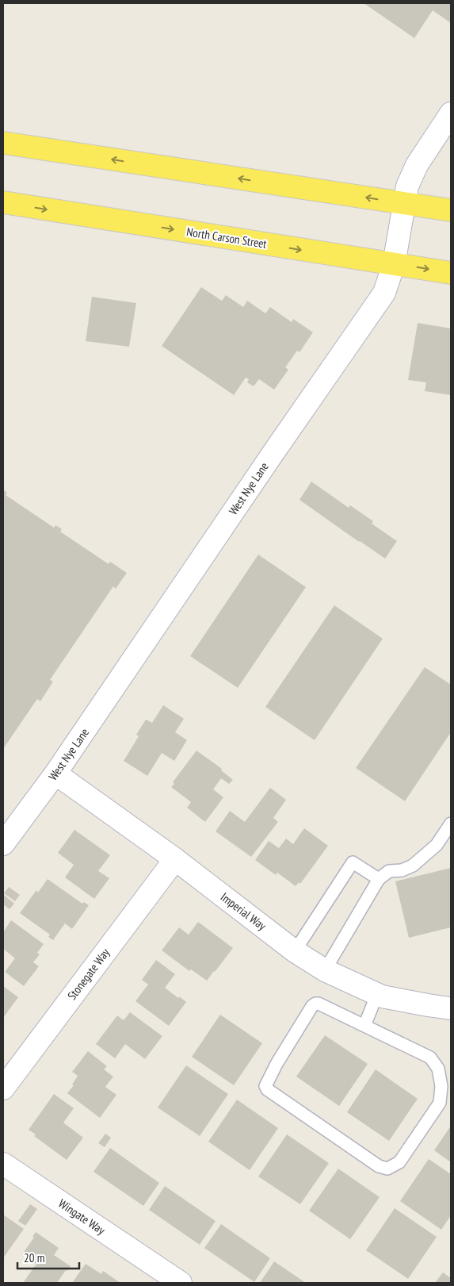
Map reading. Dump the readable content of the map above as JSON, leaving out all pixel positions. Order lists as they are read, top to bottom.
{
  "streets": {
    "main road": ["North Carson Street"],
    "street": [
      "West Nye Lane",
      "Imperial Way",
      "Stonegate Way",
      "Wingate Way"
    ]
  },
  "crossings": [
    ["North Carson Street", "West Nye Lane"],
    ["West Nye Lane", "Imperial Way"],
    ["Imperial Way", "Stonegate Way"]
  ],
  "scale_bar": "20 m"
}
